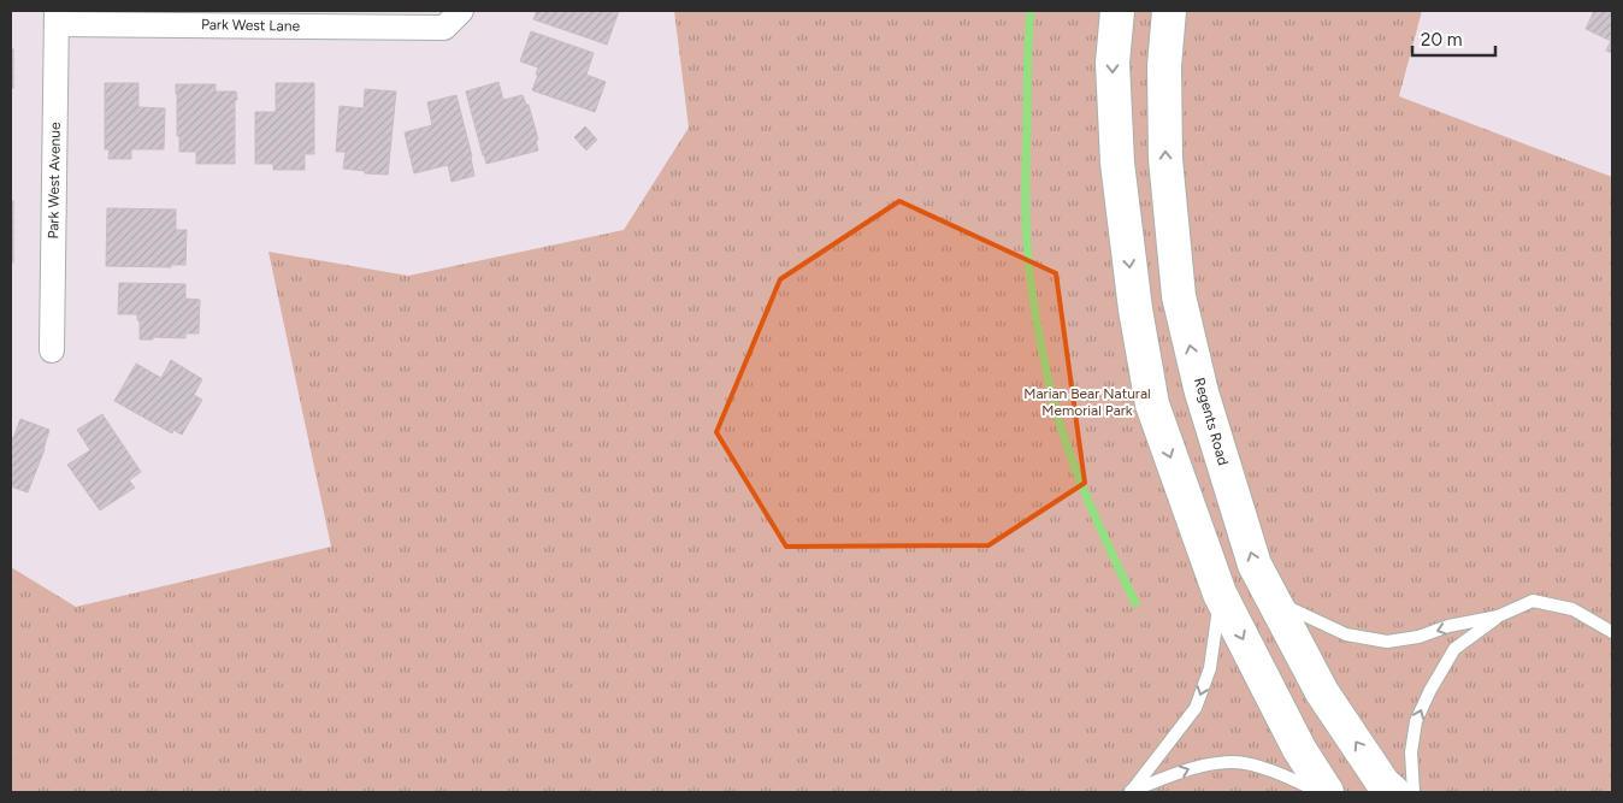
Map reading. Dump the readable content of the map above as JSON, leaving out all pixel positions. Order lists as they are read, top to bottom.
{
  "streets": {
    "main road": ["Regents Road"],
    "street": ["Park West Lane", "Park West Avenue"]
  },
  "crossings": [
    ["Park West Lane", "Park West Avenue"]
  ],
  "parks": ["Marian Bear Natural Memorial Park"],
  "scale_bar": "20 m"
}
